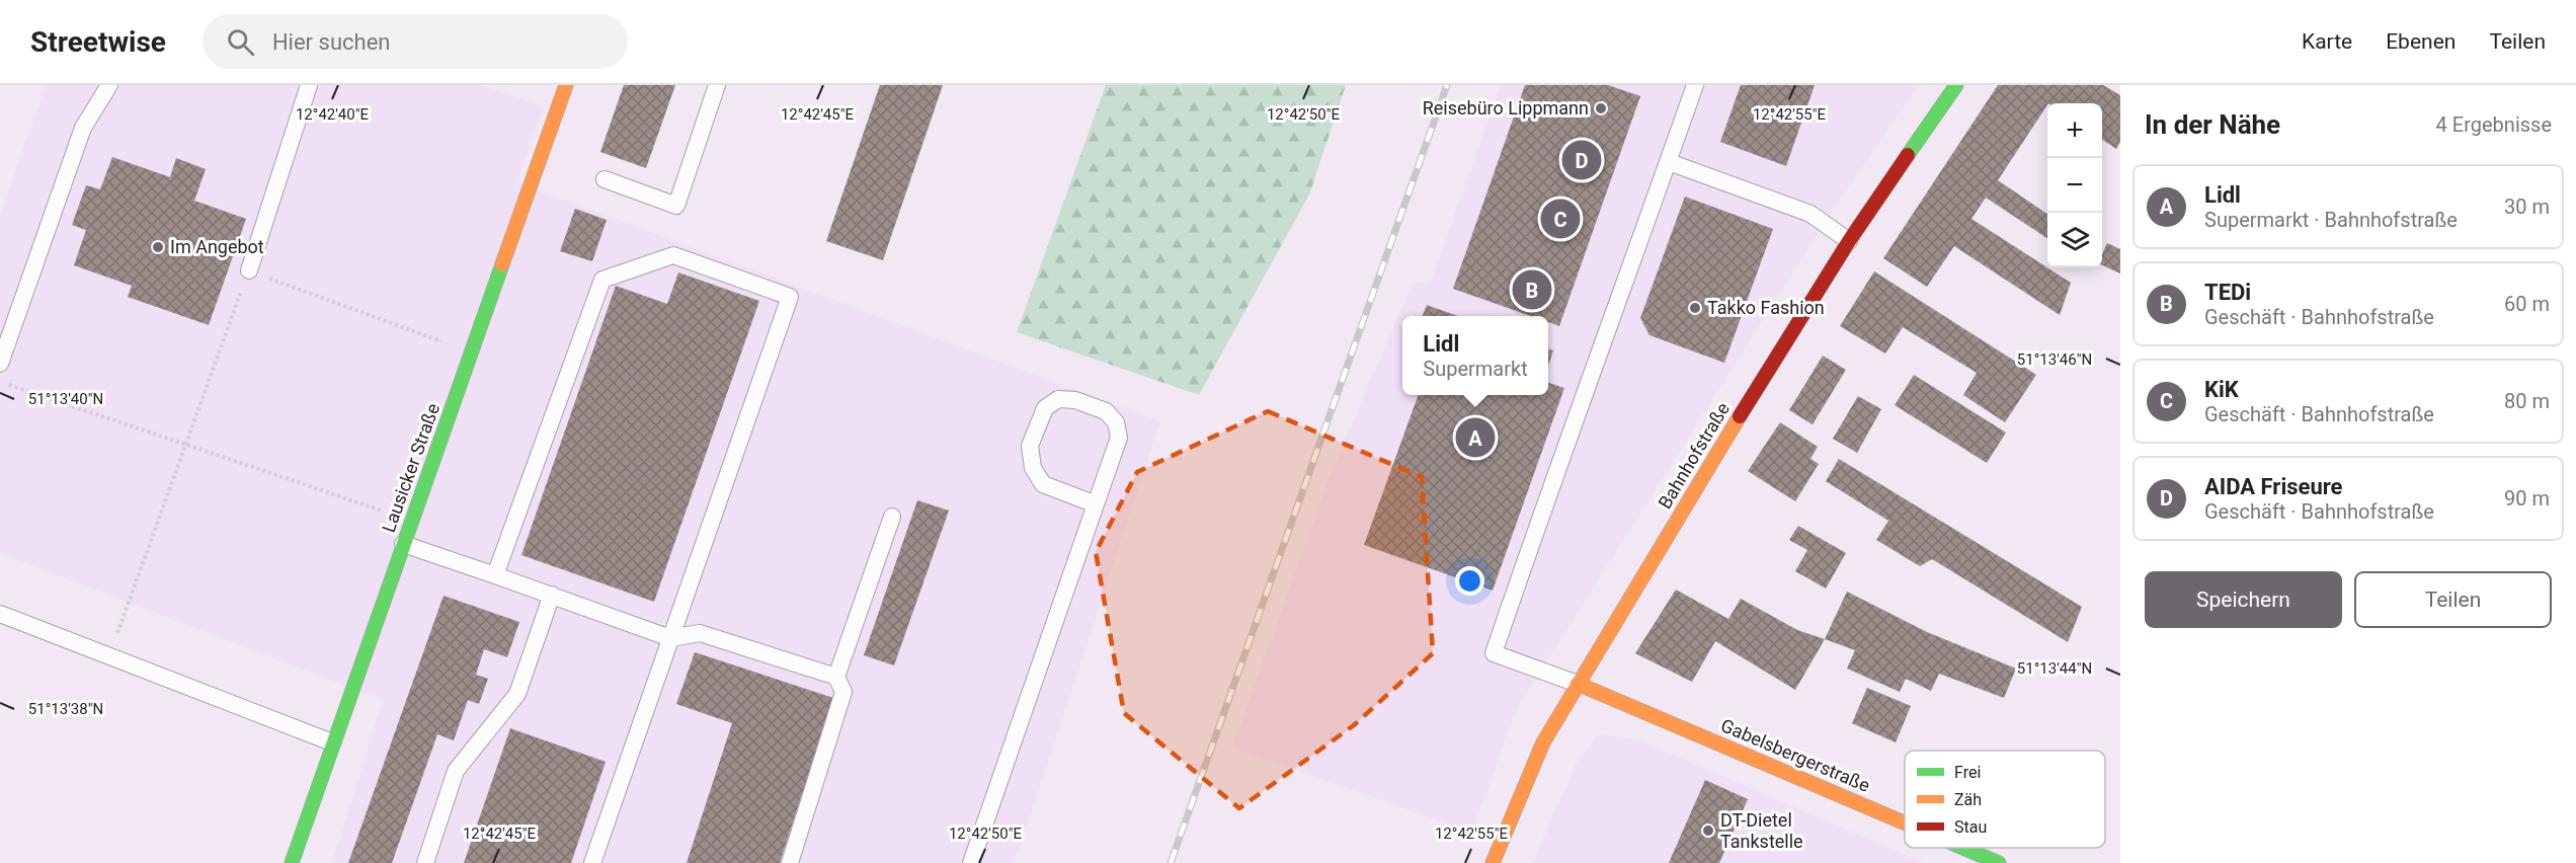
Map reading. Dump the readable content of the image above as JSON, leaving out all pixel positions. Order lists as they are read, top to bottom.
{
  "streets": {
    "street": ["Bahnhofstraße", "Lausicker Straße", "Gabelsbergerstraße"]
  },
  "crossings": [
    ["Bahnhofstraße", "Gabelsbergerstraße"]
  ],
  "places": [
    "Reisebüro Lippmann",
    "Im Angebot",
    "Takko Fashion",
    "DT-Dietel Tankstelle"
  ],
  "legend": ["Frei", "Zäh", "Stau"],
  "page": {
    "header": "Streetwise",
    "search": "Hier suchen",
    "nav": ["Karte", "Ebenen", "Teilen"],
    "heading": ["In der Nähe", "4 Ergebnisse"],
    "map_buttons": ["+", "−"],
    "pins": [
      "D",
      "C",
      "B",
      "A"
    ],
    "list": [
      {
        "mark": "A",
        "name": "Lidl",
        "note": "Supermarkt · Bahnhofstraße",
        "value": "30 m"
      },
      {
        "mark": "B",
        "name": "TEDi",
        "note": "Geschäft · Bahnhofstraße",
        "value": "60 m"
      },
      {
        "mark": "C",
        "name": "KiK",
        "note": "Geschäft · Bahnhofstraße",
        "value": "80 m"
      },
      {
        "mark": "D",
        "name": "AIDA Friseure",
        "note": "Geschäft · Bahnhofstraße",
        "value": "90 m"
      }
    ],
    "popup": ["Lidl", "Supermarkt"],
    "buttons": ["Speichern", "Teilen"]
  },
  "coordinates": [
    "12°42'40\"E",
    "12°42'45\"E",
    "12°42'50\"E",
    "12°42'55\"E",
    "51°13'46\"N",
    "51°13'40\"N",
    "51°13'44\"N",
    "51°13'38\"N"
  ]
}
